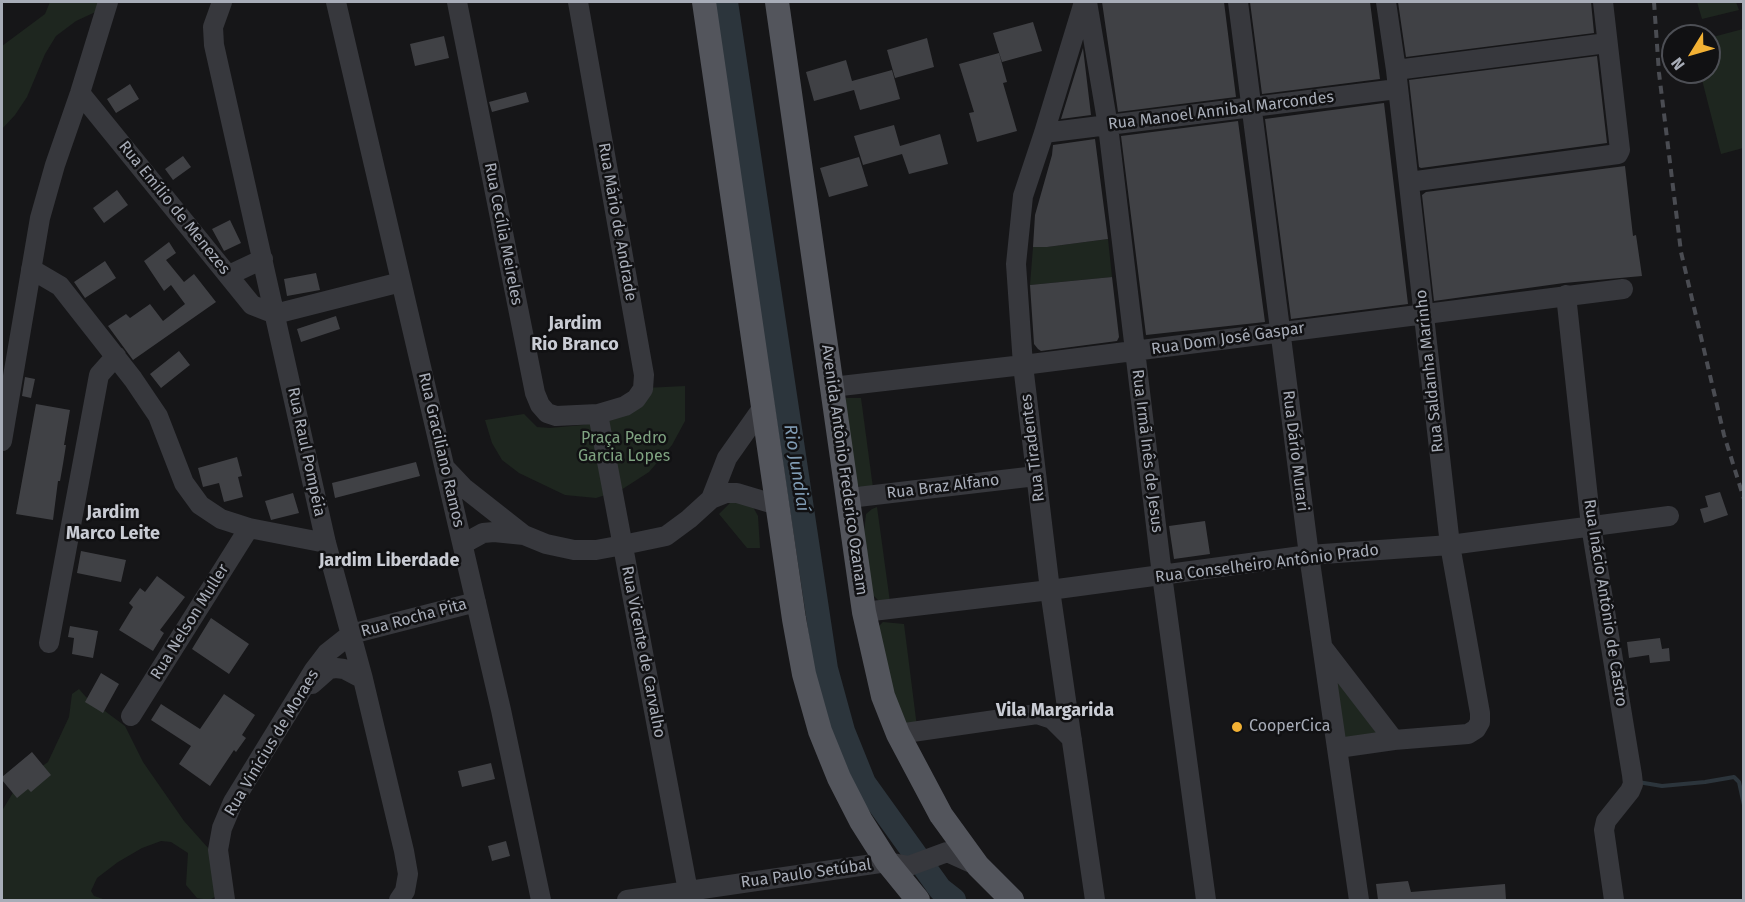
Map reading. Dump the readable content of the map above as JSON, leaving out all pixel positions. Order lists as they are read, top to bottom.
{
  "streets": {
    "main road": ["Avenida Antônio Frederico Ozanam"],
    "street": [
      "Rua Manoel Annibal Marcondes",
      "Rua Emílio de Menezes",
      "Rua Mário de Andrade",
      "Rua Cecília Meireles",
      "Rua Dom José Gaspar",
      "Rua Saldanha Marinho",
      "Rua Tiradentes",
      "Rua Graciliano Ramos",
      "Rua Irmã Inês de Jesus",
      "Rua Dário Murari",
      "Rua Raul Pompéia",
      "Rua Braz Alfano",
      "Rua Conselheiro Antônio Prado",
      "Rua Inácio Antônio de Castro",
      "Rua Rocha Pita",
      "Rua Nelson Muller",
      "Rua Vicente de Carvalho",
      "Rua Vinícius de Moraes",
      "Rua Paulo Setúbal"
    ]
  },
  "crossings": [
    ["Rua Manoel Annibal Marcondes", "Rua Saldanha Marinho"],
    ["Rua Manoel Annibal Marcondes", "Rua Tiradentes"],
    ["Rua Manoel Annibal Marcondes", "Rua Irmã Inês de Jesus"],
    ["Rua Manoel Annibal Marcondes", "Rua Dário Murari"],
    ["Rua Emílio de Menezes", "Rua Raul Pompéia"],
    ["Rua Mário de Andrade", "Rua Cecília Meireles"],
    ["Rua Mário de Andrade", "Rua Vicente de Carvalho"],
    ["Rua Cecília Meireles", "Rua Vicente de Carvalho"],
    ["Rua Dom José Gaspar", "Rua Saldanha Marinho"],
    ["Rua Dom José Gaspar", "Rua Tiradentes"],
    ["Rua Dom José Gaspar", "Rua Irmã Inês de Jesus"],
    ["Rua Dom José Gaspar", "Rua Dário Murari"],
    ["Rua Dom José Gaspar", "Avenida Antônio Frederico Ozanam"],
    ["Rua Dom José Gaspar", "Rua Inácio Antônio de Castro"],
    ["Rua Saldanha Marinho", "Rua Conselheiro Antônio Prado"],
    ["Rua Tiradentes", "Rua Irmã Inês de Jesus"],
    ["Rua Tiradentes", "Rua Braz Alfano"],
    ["Rua Tiradentes", "Rua Conselheiro Antônio Prado"],
    ["Rua Graciliano Ramos", "Rua Rocha Pita"],
    ["Rua Irmã Inês de Jesus", "Rua Conselheiro Antônio Prado"],
    ["Rua Dário Murari", "Rua Conselheiro Antônio Prado"],
    ["Rua Raul Pompéia", "Rua Rocha Pita"],
    ["Rua Raul Pompéia", "Rua Vinícius de Moraes"],
    ["Avenida Antônio Frederico Ozanam", "Rua Braz Alfano"],
    ["Avenida Antônio Frederico Ozanam", "Rua Conselheiro Antônio Prado"],
    ["Avenida Antônio Frederico Ozanam", "Rua Paulo Setúbal"],
    ["Rua Conselheiro Antônio Prado", "Rua Inácio Antônio de Castro"],
    ["Rua Rocha Pita", "Rua Vinícius de Moraes"],
    ["Rua Vicente de Carvalho", "Rua Paulo Setúbal"]
  ],
  "districts": [
    "Jardim Rio Branco",
    "Jardim Marco Leite",
    "Jardim Liberdade",
    "Vila Margarida"
  ],
  "water": ["Rio Jundiaí"],
  "parks": ["Praça Pedro Garcia Lopes"],
  "places": ["CooperCica"],
  "north": "bottom left"
}
